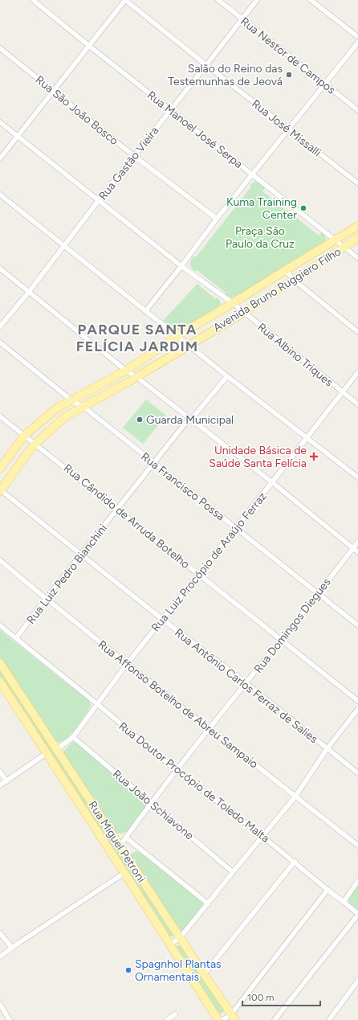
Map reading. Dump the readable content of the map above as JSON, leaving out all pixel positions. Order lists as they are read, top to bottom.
{
  "streets": {
    "main road": ["Avenida Bruno Ruggiero Filho", "Rua Miguel Petroni"],
    "street": [
      "Rua Nestor de Campos",
      "Rua São João Bosco",
      "Rua José Missalli",
      "Rua Manoel José Serpa",
      "Rua Gastão Vieira",
      "Rua Albino Triques",
      "Rua Francisco Possa",
      "Rua Cândido de Arruda Botelho",
      "Rua Luiz Procópio de Araújo Ferraz",
      "Rua Luiz Pedro Bianchini",
      "Rua Domingos Diegues",
      "Rua Antônio Carlos Ferraz de Salies",
      "Rua Affonso Botelho de Abreu Sampaio",
      "Rua Doutor Procópio de Toledo Malta",
      "Rua João Schiavone"
    ]
  },
  "crossings": [
    ["Rua Nestor de Campos", "Rua Gastão Vieira"],
    ["Rua São João Bosco", "Rua Gastão Vieira"],
    ["Rua José Missalli", "Rua Gastão Vieira"],
    ["Rua Manoel José Serpa", "Rua Gastão Vieira"],
    ["Rua Manoel José Serpa", "Avenida Bruno Ruggiero Filho"],
    ["Rua Gastão Vieira", "Rua Albino Triques"],
    ["Avenida Bruno Ruggiero Filho", "Rua Albino Triques"],
    ["Avenida Bruno Ruggiero Filho", "Rua Francisco Possa"],
    ["Avenida Bruno Ruggiero Filho", "Rua Cândido de Arruda Botelho"],
    ["Avenida Bruno Ruggiero Filho", "Rua Antônio Carlos Ferraz de Salies"],
    ["Rua Albino Triques", "Rua Luiz Procópio de Araújo Ferraz"],
    ["Rua Francisco Possa", "Rua Luiz Procópio de Araújo Ferraz"],
    ["Rua Francisco Possa", "Rua Luiz Pedro Bianchini"],
    ["Rua Francisco Possa", "Rua Domingos Diegues"],
    ["Rua Cândido de Arruda Botelho", "Rua Luiz Procópio de Araújo Ferraz"],
    ["Rua Cândido de Arruda Botelho", "Rua Luiz Pedro Bianchini"],
    ["Rua Cândido de Arruda Botelho", "Rua Domingos Diegues"],
    ["Rua Luiz Procópio de Araújo Ferraz", "Rua Antônio Carlos Ferraz de Salies"],
    ["Rua Luiz Procópio de Araújo Ferraz", "Rua Affonso Botelho de Abreu Sampaio"],
    ["Rua Luiz Procópio de Araújo Ferraz", "Rua Doutor Procópio de Toledo Malta"],
    ["Rua Luiz Procópio de Araújo Ferraz", "Rua João Schiavone"],
    ["Rua Luiz Procópio de Araújo Ferraz", "Rua Miguel Petroni"],
    ["Rua Luiz Pedro Bianchini", "Rua Antônio Carlos Ferraz de Salies"],
    ["Rua Luiz Pedro Bianchini", "Rua Affonso Botelho de Abreu Sampaio"],
    ["Rua Luiz Pedro Bianchini", "Rua Doutor Procópio de Toledo Malta"],
    ["Rua Domingos Diegues", "Rua Antônio Carlos Ferraz de Salies"],
    ["Rua Domingos Diegues", "Rua Affonso Botelho de Abreu Sampaio"],
    ["Rua Domingos Diegues", "Rua Doutor Procópio de Toledo Malta"],
    ["Rua Domingos Diegues", "Rua João Schiavone"],
    ["Rua Domingos Diegues", "Rua Miguel Petroni"]
  ],
  "districts": ["PARQUE SANTA FELÍCIA JARDIM"],
  "parks": ["Praça São Paulo da Cruz"],
  "places": {
    "other": [
      "Salão do Reino das Testemunhas de Jeová",
      "Kuma Training Center",
      "Guarda Municipal",
      "Spagnhol Plantas Ornamentais"
    ],
    "health": ["Unidade Básica de Saúde Santa Felícia"]
  },
  "scale_bar": "100 m"
}
